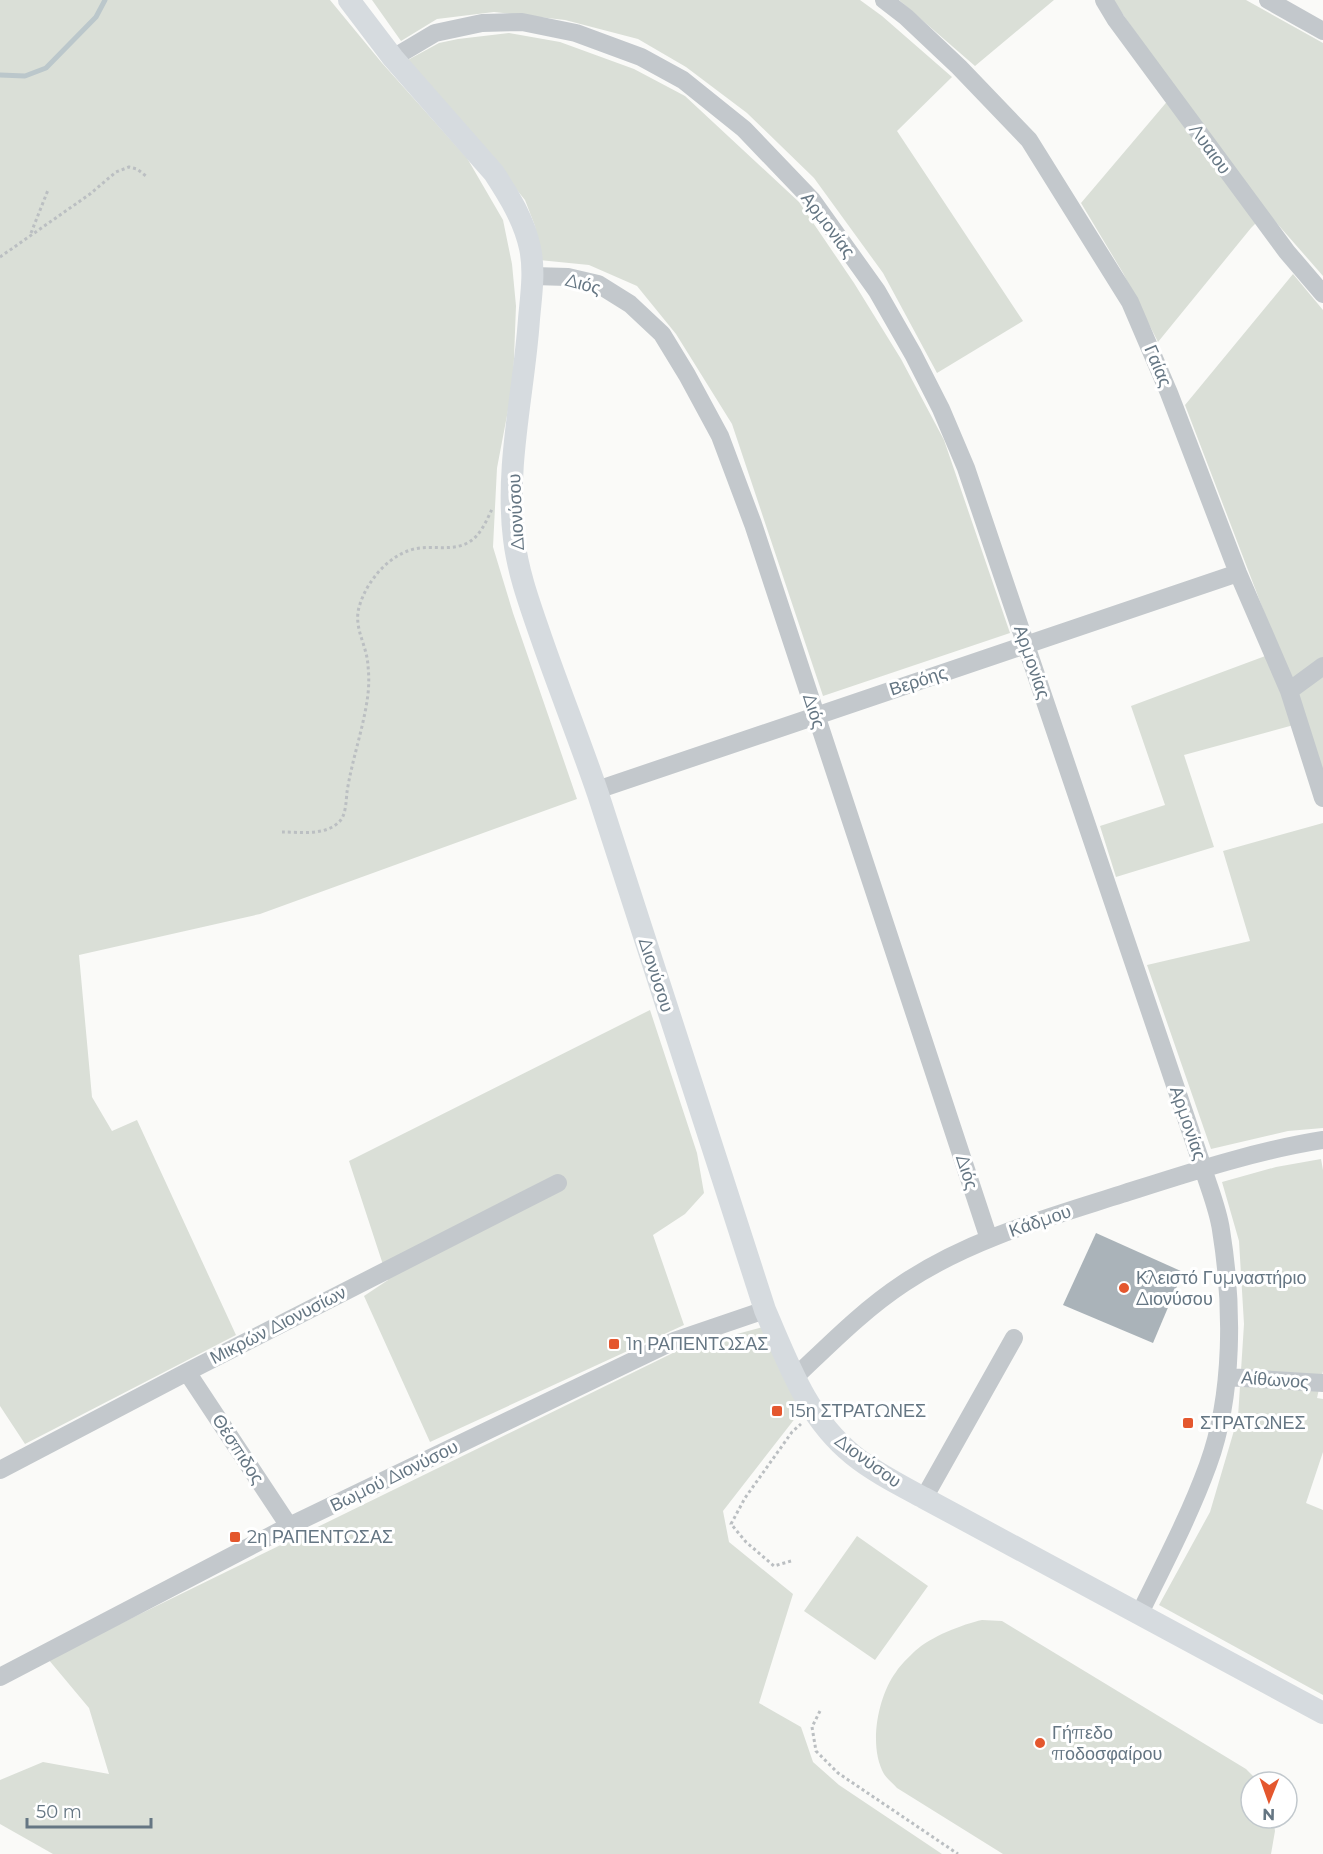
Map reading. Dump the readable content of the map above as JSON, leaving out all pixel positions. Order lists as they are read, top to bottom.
{
  "streets": {
    "main road": ["Διονύσου"],
    "street": [
      "Λυαιου",
      "Αρμονίας",
      "Διός",
      "Γαίας",
      "Βερόης",
      "Κάδμου",
      "Μικρών Διονυσίων",
      "Αίθωνος",
      "Θέσπιδος",
      "Βωμού Διονύσου"
    ]
  },
  "crossings": [
    ["Αρμονίας", "Διονύσου"],
    ["Αρμονίας", "Βερόης"],
    ["Αρμονίας", "Κάδμου"],
    ["Αρμονίας", "Αίθωνος"],
    ["Διός", "Διονύσου"],
    ["Διός", "Βερόης"],
    ["Διός", "Κάδμου"],
    ["Γαίας", "Βερόης"],
    ["Διονύσου", "Βερόης"],
    ["Διονύσου", "Κάδμου"],
    ["Διονύσου", "Βωμού Διονύσου"],
    ["Μικρών Διονυσίων", "Θέσπιδος"],
    ["Θέσπιδος", "Βωμού Διονύσου"]
  ],
  "places": {
    "other": ["Κλειστό Γυμναστήριο Διονύσου", "Γήπεδο ποδοσφαίρου"],
    "transit": [
      "1η ΡΑΠΕΝΤΩΣΑΣ",
      "15η ΣΤΡΑΤΩΝΕΣ",
      "ΣΤΡΑΤΩΝΕΣ",
      "2η ΡΑΠΕΝΤΩΣΑΣ"
    ]
  },
  "scale_bar": "50 m",
  "north": "bottom"
}
